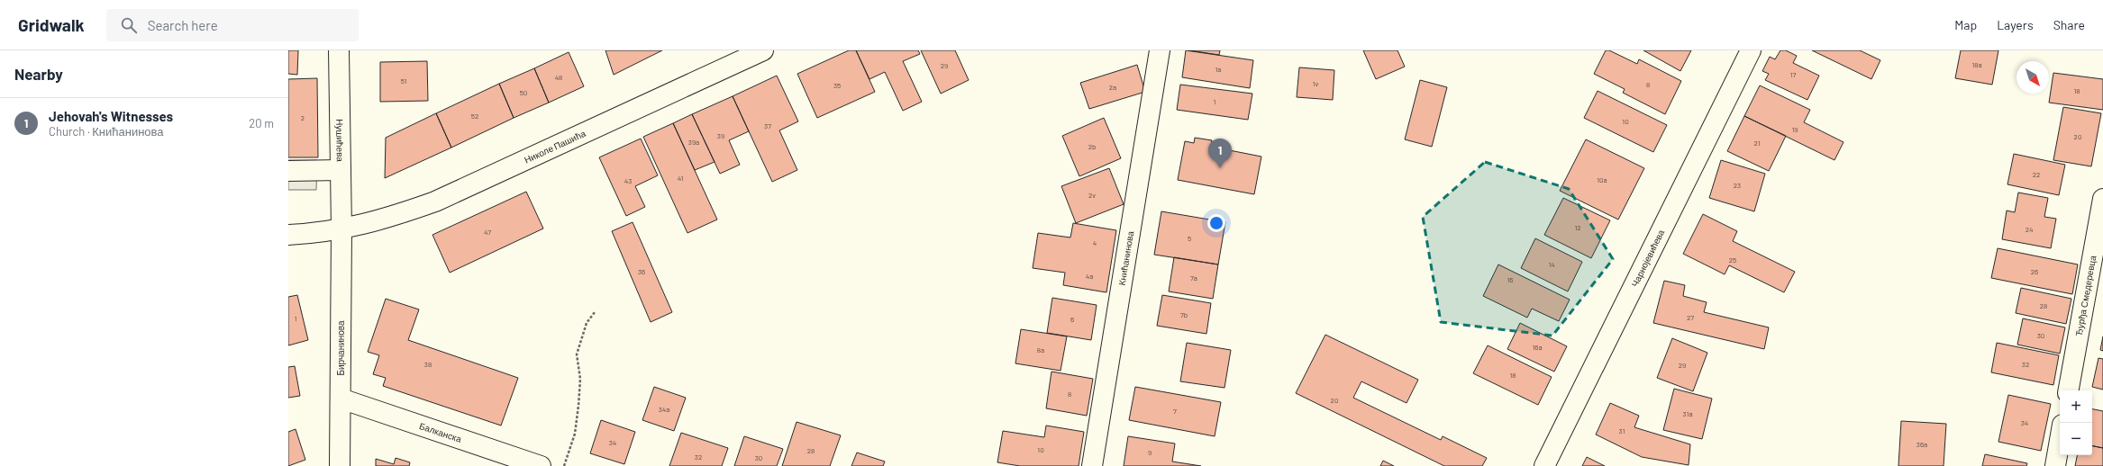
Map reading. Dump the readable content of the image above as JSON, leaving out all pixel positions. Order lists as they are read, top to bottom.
{
  "streets": {
    "street": [
      "Нушићева",
      "Николе Пашића",
      "Книћанинова",
      "Чарнојевићева",
      "Ђурђа Смедеревца",
      "Бирчанинова",
      "Балканска"
    ]
  },
  "crossings": [
    ["Нушићева", "Николе Пашића"],
    ["Нушићева", "Бирчанинова"],
    ["Николе Пашића", "Бирчанинова"],
    ["Бирчанинова", "Балканска"]
  ],
  "house_numbers": [
    "18a",
    "29",
    "1a",
    "17",
    "48",
    "51",
    "1v",
    "8",
    "35",
    "2a",
    "18",
    "50",
    "1",
    "52",
    "2",
    "10",
    "37",
    "19",
    "39",
    "20",
    "39a",
    "21",
    "2b",
    "22",
    "41",
    "10a",
    "43",
    "23",
    "2v",
    "12",
    "24",
    "47",
    "5",
    "4",
    "25",
    "14",
    "36",
    "26",
    "4a",
    "7a",
    "16",
    "28",
    "7b",
    "27",
    "1",
    "6",
    "30",
    "16a",
    "8a",
    "38",
    "32",
    "29",
    "18",
    "8",
    "20",
    "34a",
    "7",
    "31a",
    "34",
    "31",
    "34",
    "36a",
    "10",
    "28",
    "9",
    "32",
    "30"
  ],
  "north": "bottom right",
  "page": {
    "header": "Gridwalk",
    "search": "Search here",
    "nav": ["Map", "Layers", "Share"],
    "heading": "Nearby",
    "list": [
      {
        "mark": "1",
        "name": "Jehovah's Witnesses",
        "note": "Church · Книћанинова",
        "value": "20 m"
      }
    ],
    "pins": "1",
    "map_buttons": ["+", "−"]
  }
}
